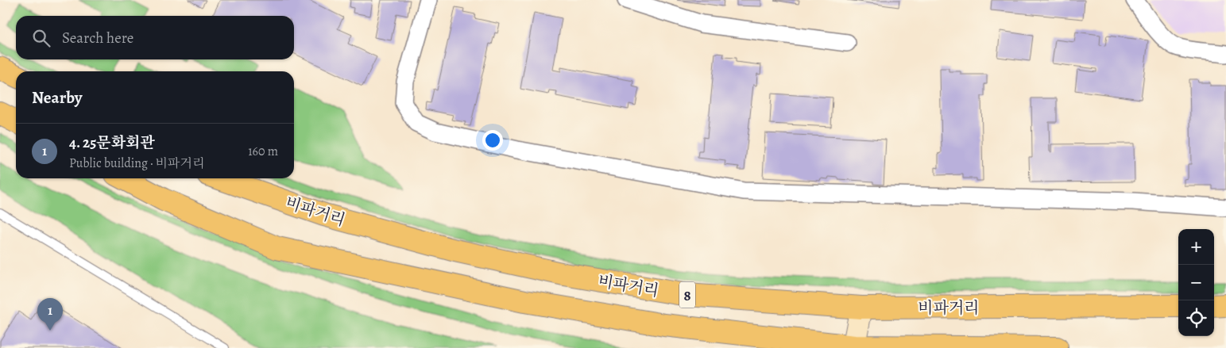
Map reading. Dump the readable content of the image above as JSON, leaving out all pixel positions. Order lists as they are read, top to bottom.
{
  "streets": {
    "main road": ["비파거리", "8"]
  },
  "page": {
    "search": "Search here",
    "heading": "Nearby",
    "list": [
      {
        "mark": "1",
        "name": "4. 25문화회관",
        "note": "Public building · 비파거리",
        "value": "160 m"
      }
    ],
    "map_buttons": ["+", "−"],
    "pins": "1"
  }
}
